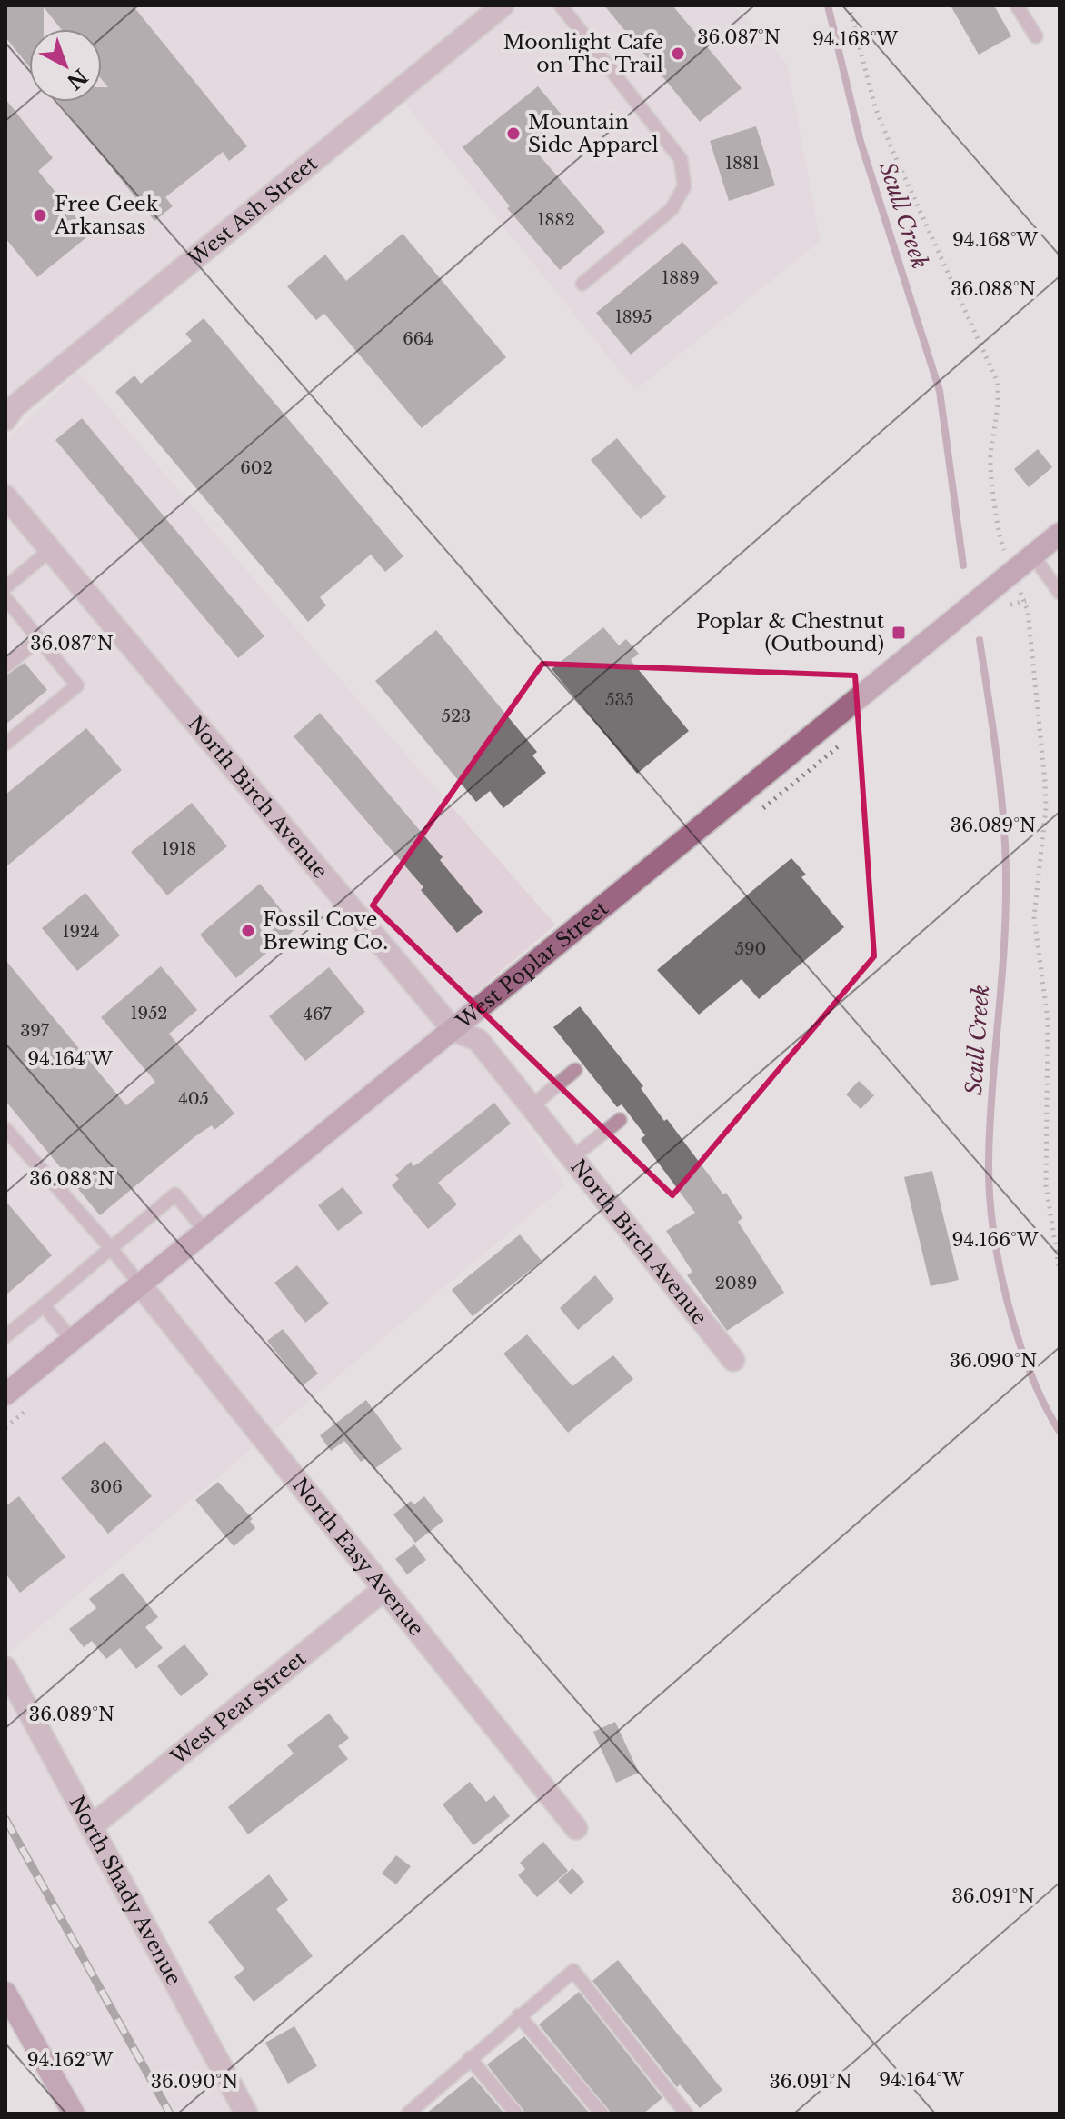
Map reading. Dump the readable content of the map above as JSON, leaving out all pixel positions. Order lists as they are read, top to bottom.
{
  "streets": {
    "street": [
      "West Ash Street",
      "North Birch Avenue",
      "West Poplar Street",
      "North Easy Avenue",
      "West Pear Street",
      "North Shady Avenue"
    ]
  },
  "crossings": [
    ["North Birch Avenue", "West Poplar Street"],
    ["West Poplar Street", "North Easy Avenue"],
    ["North Easy Avenue", "West Pear Street"],
    ["West Pear Street", "North Shady Avenue"]
  ],
  "water": ["Scull Creek"],
  "places": {
    "other": [
      "Moonlight Cafe on The Trail",
      "Mountain Side Apparel",
      "Free Geek Arkansas",
      "Fossil Cove Brewing Co."
    ],
    "transit": ["Poplar & Chestnut (Outbound)"]
  },
  "house_numbers": [
    "1881",
    "1882",
    "1889",
    "1895",
    "664",
    "602",
    "535",
    "523",
    "1918",
    "1924",
    "590",
    "1952",
    "467",
    "397",
    "405",
    "2089",
    "306"
  ],
  "north": "bottom right",
  "coordinates": [
    "36.087°N",
    "94.168°W",
    "36.088°N",
    "36.089°N",
    "94.164°W",
    "94.166°W",
    "36.090°N",
    "36.091°N",
    "94.162°W"
  ]
}
